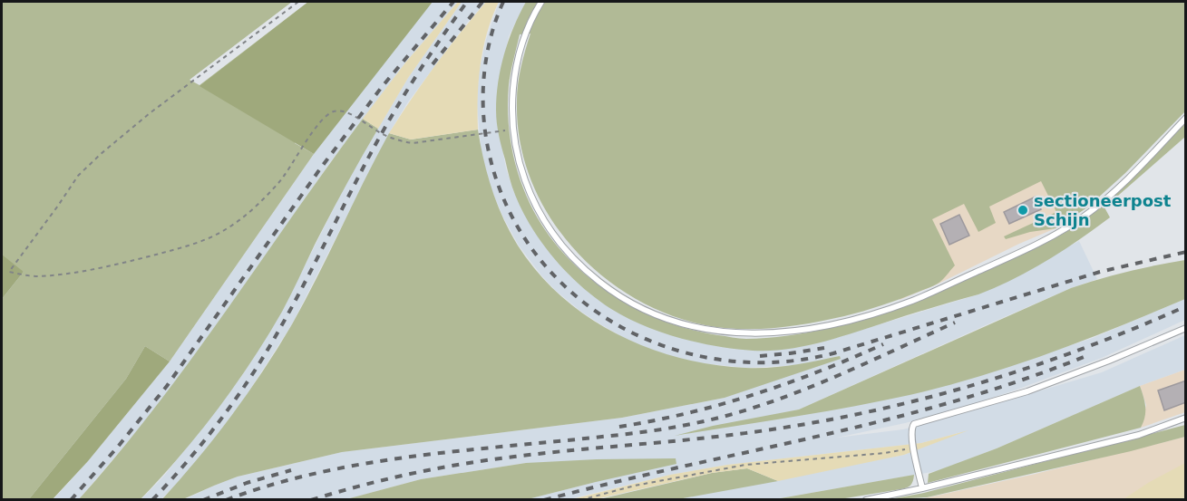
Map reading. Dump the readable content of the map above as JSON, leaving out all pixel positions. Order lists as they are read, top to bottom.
{
  "places": ["sectioneerpost Schijn"]
}
